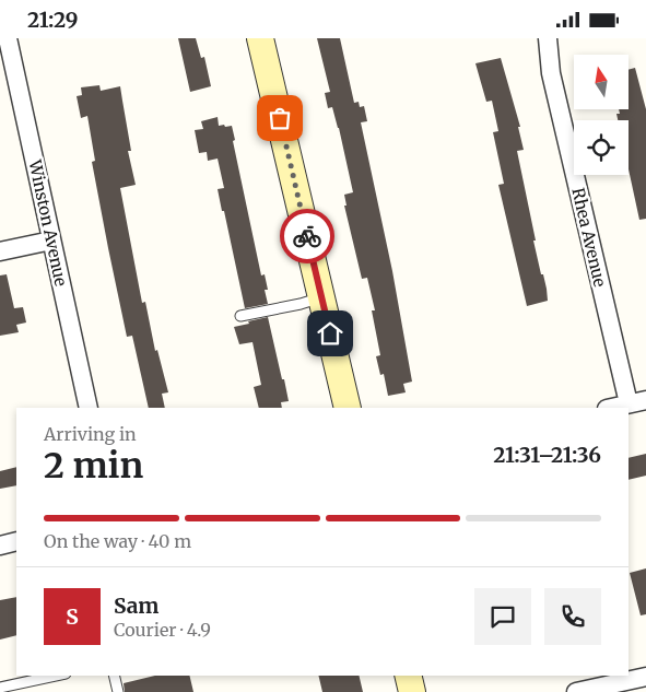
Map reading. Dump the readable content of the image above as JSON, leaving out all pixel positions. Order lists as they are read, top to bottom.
{
  "streets": {
    "street": ["Winston Avenue", "Rhea Avenue"]
  },
  "north": "top",
  "page": {
    "status": "21:29",
    "heading": ["2 min", "Arriving in", "21:31–21:36"],
    "panel": ["Sam", "Courier · 4.9"],
    "bar": "On the way · 40 m",
    "round": "S"
  }
}
